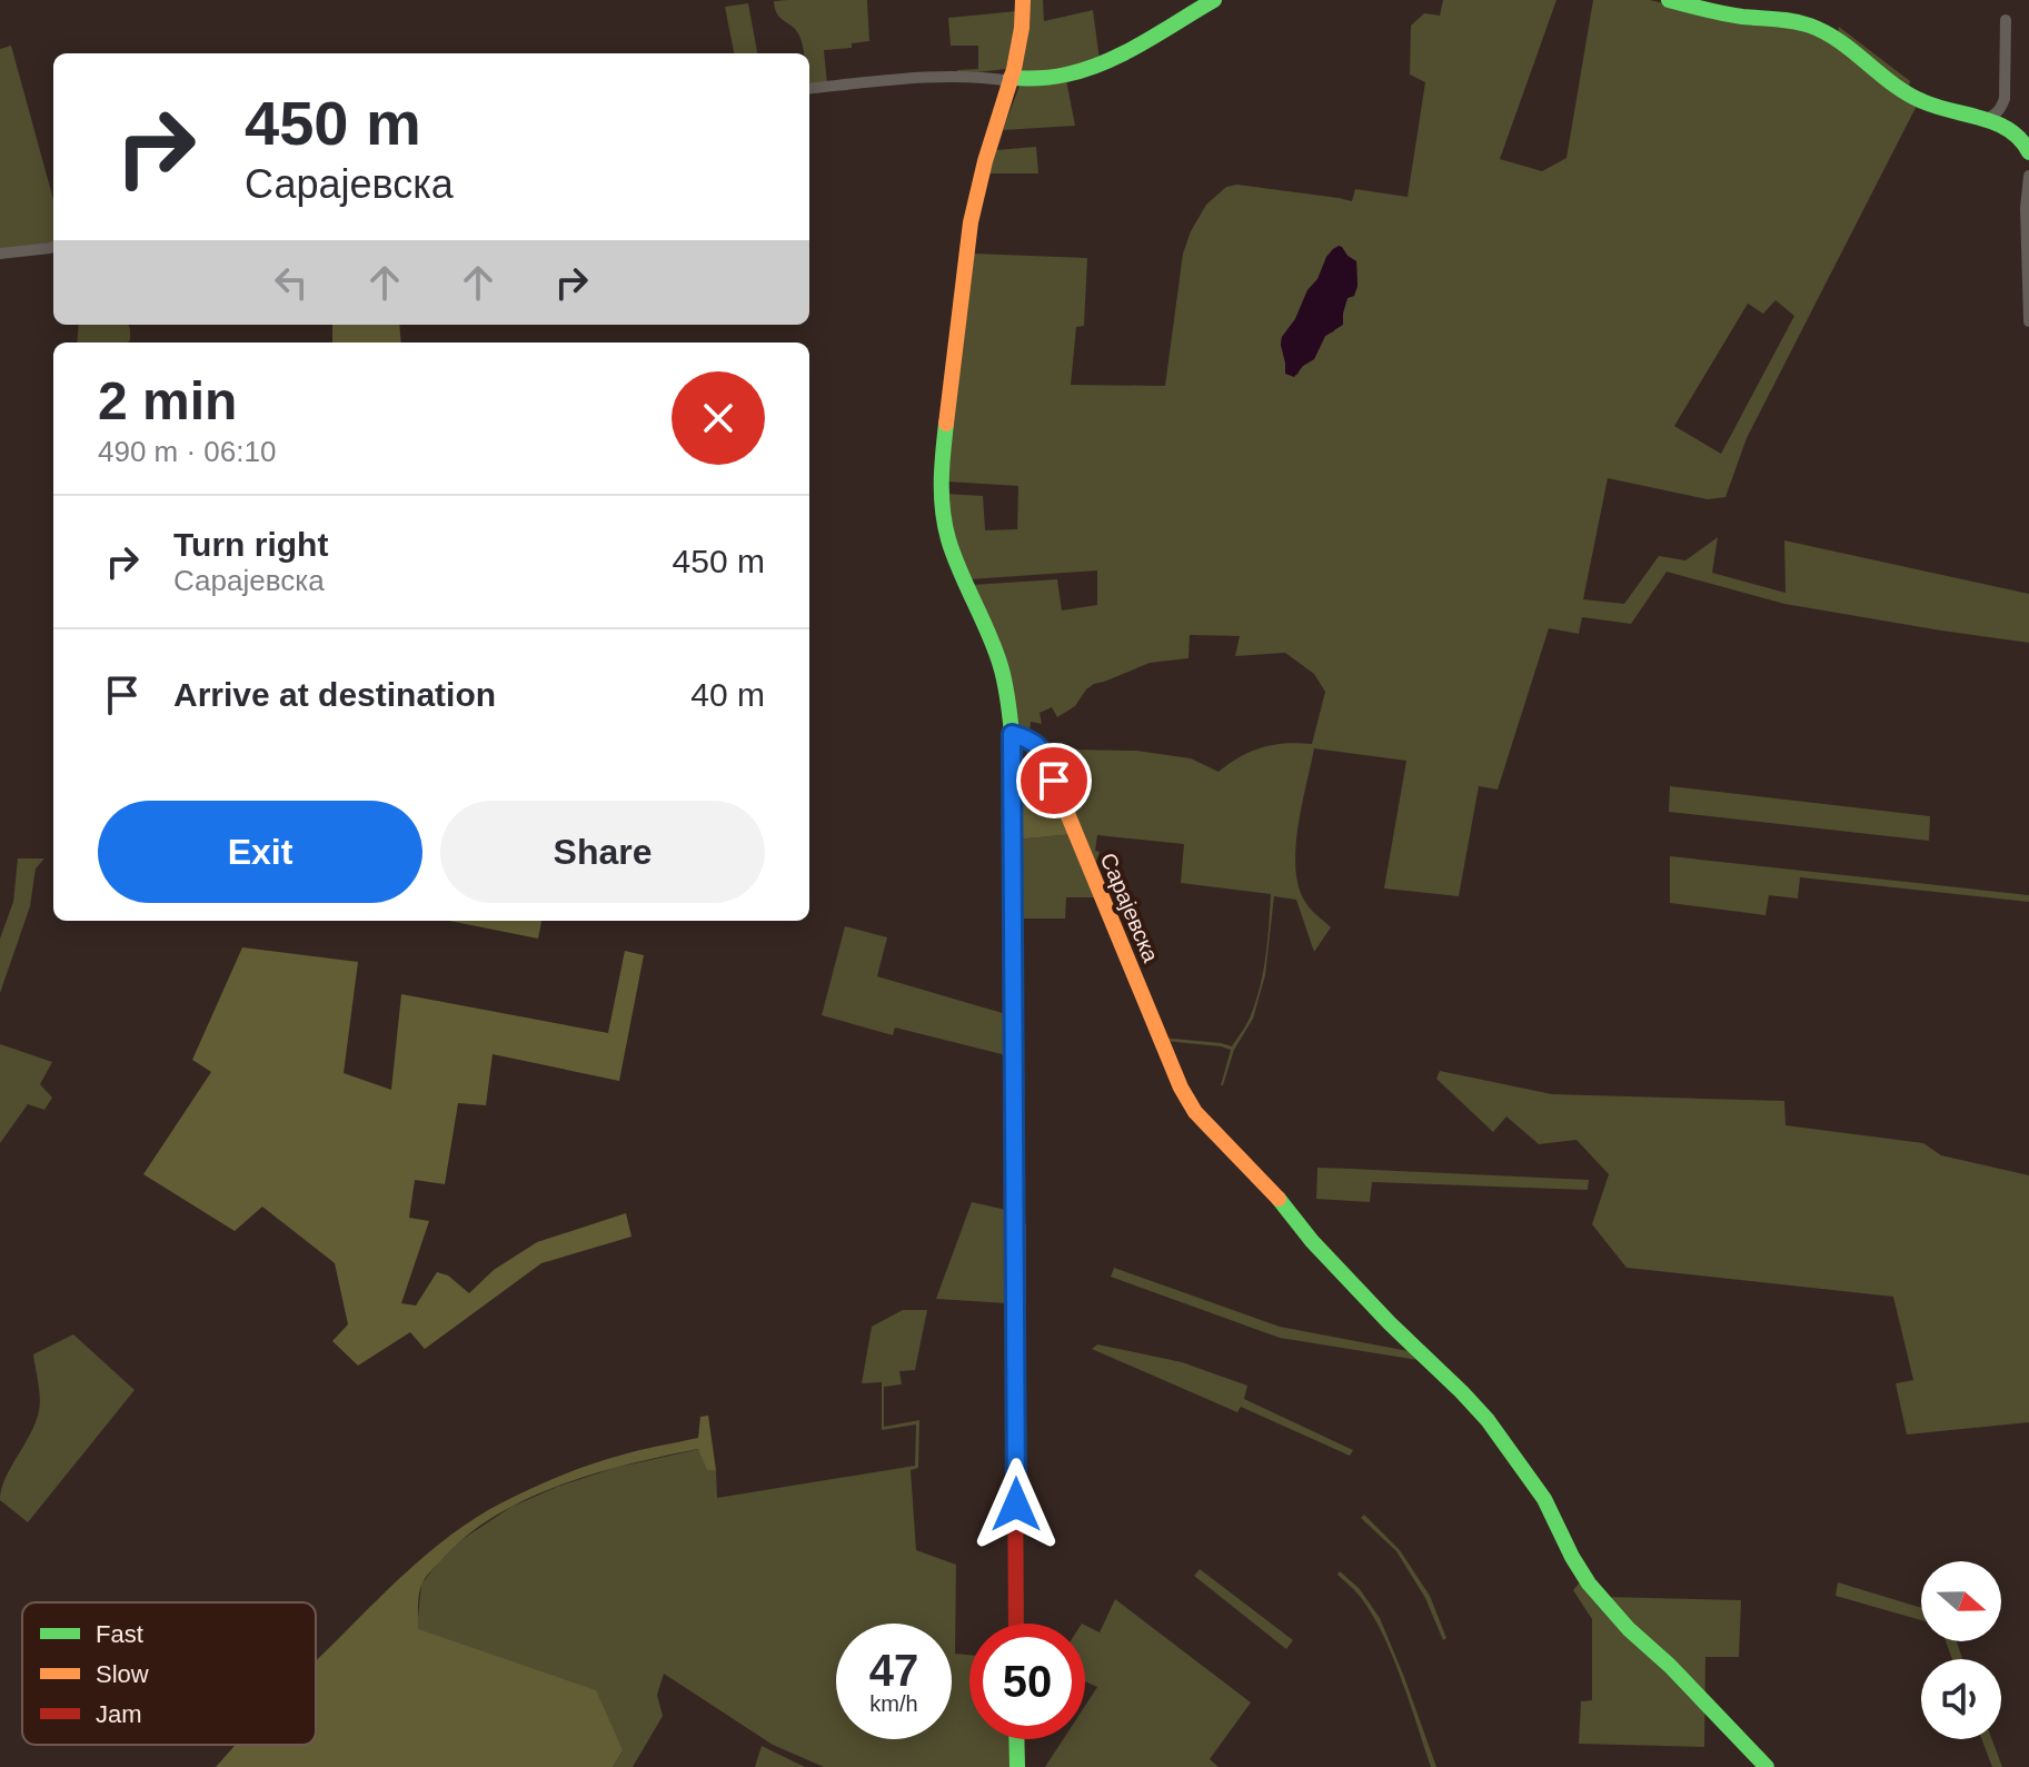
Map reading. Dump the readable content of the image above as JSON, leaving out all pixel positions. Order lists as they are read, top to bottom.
{
  "streets": {
    "street": ["Сарајевска"]
  },
  "legend": ["Fast", "Slow", "Jam"],
  "north": "right",
  "page": {
    "turn": ["450 m", "Сарајевска"],
    "heading": ["2 min", "490 m · 06:10"],
    "list": [
      {
        "name": "Turn right",
        "note": "Сарајевска",
        "value": "450 m"
      },
      {
        "name": "Arrive at destination",
        "value": "40 m"
      }
    ],
    "buttons": ["Exit", "Share"],
    "speed": "47 km/h",
    "limit": "50"
  }
}
